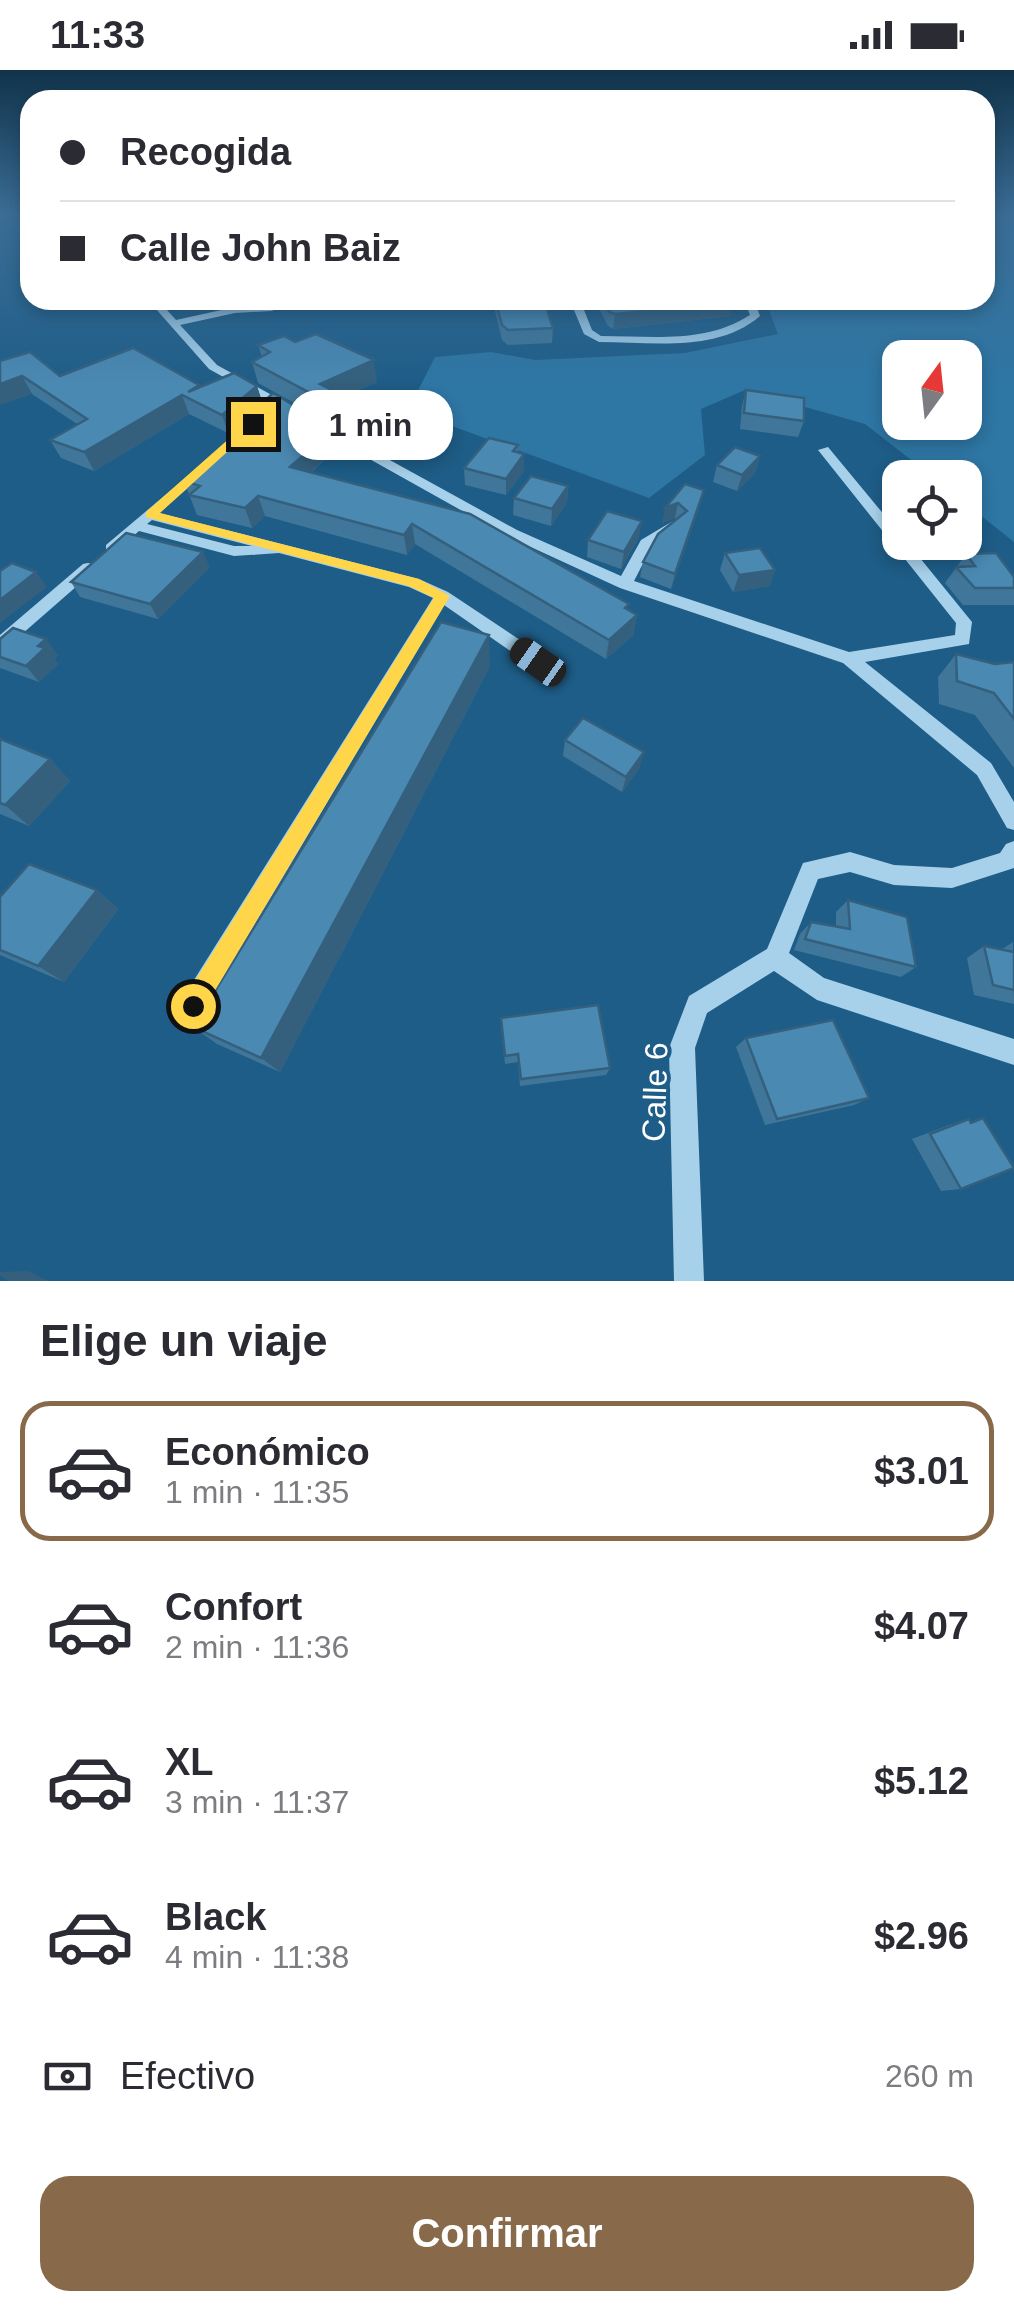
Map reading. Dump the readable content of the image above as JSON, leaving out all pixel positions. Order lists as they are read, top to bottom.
{
  "streets": {
    "street": ["Calle 6"]
  },
  "north": "top",
  "page": {
    "status": "11:33",
    "banner": ["Recogida", "Calle John Baiz"],
    "bubble": "1 min",
    "heading": "Elige un viaje",
    "list": [
      {
        "name": "Económico",
        "note": "1 min · 11:35",
        "value": "$3.01"
      },
      {
        "name": "Confort",
        "note": "2 min · 11:36",
        "value": "$4.07"
      },
      {
        "name": "XL",
        "note": "3 min · 11:37",
        "value": "$5.12"
      },
      {
        "name": "Black",
        "note": "4 min · 11:38",
        "value": "$2.96"
      }
    ],
    "pay": ["Efectivo", "260 m"],
    "buttons": "Confirmar"
  }
}
